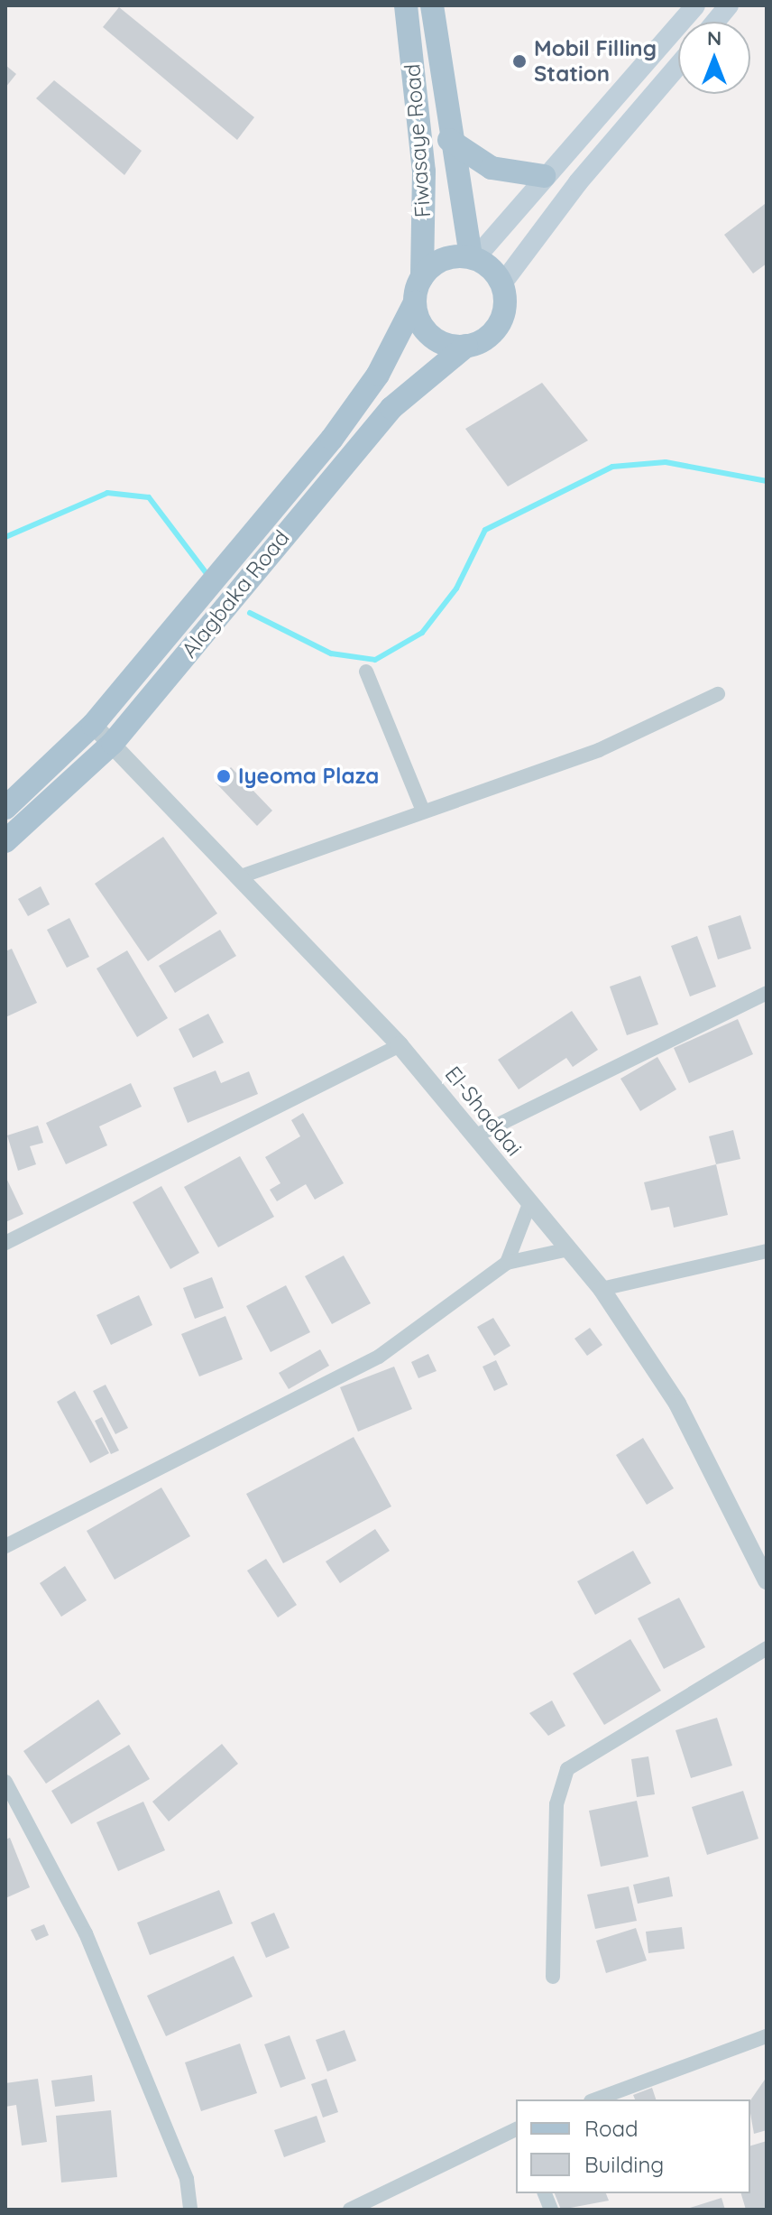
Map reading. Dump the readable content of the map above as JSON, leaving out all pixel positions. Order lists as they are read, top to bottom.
{
  "streets": {
    "main road": ["Fiwasaye Road", "Alagbaka Road"],
    "street": ["El-Shaddai"]
  },
  "crossings": [
    ["Fiwasaye Road", "Alagbaka Road"],
    ["Alagbaka Road", "El-Shaddai"]
  ],
  "places": ["Mobil Filling Station", "Iyeoma Plaza"],
  "legend": ["Road", "Building"],
  "north": "top"
}
